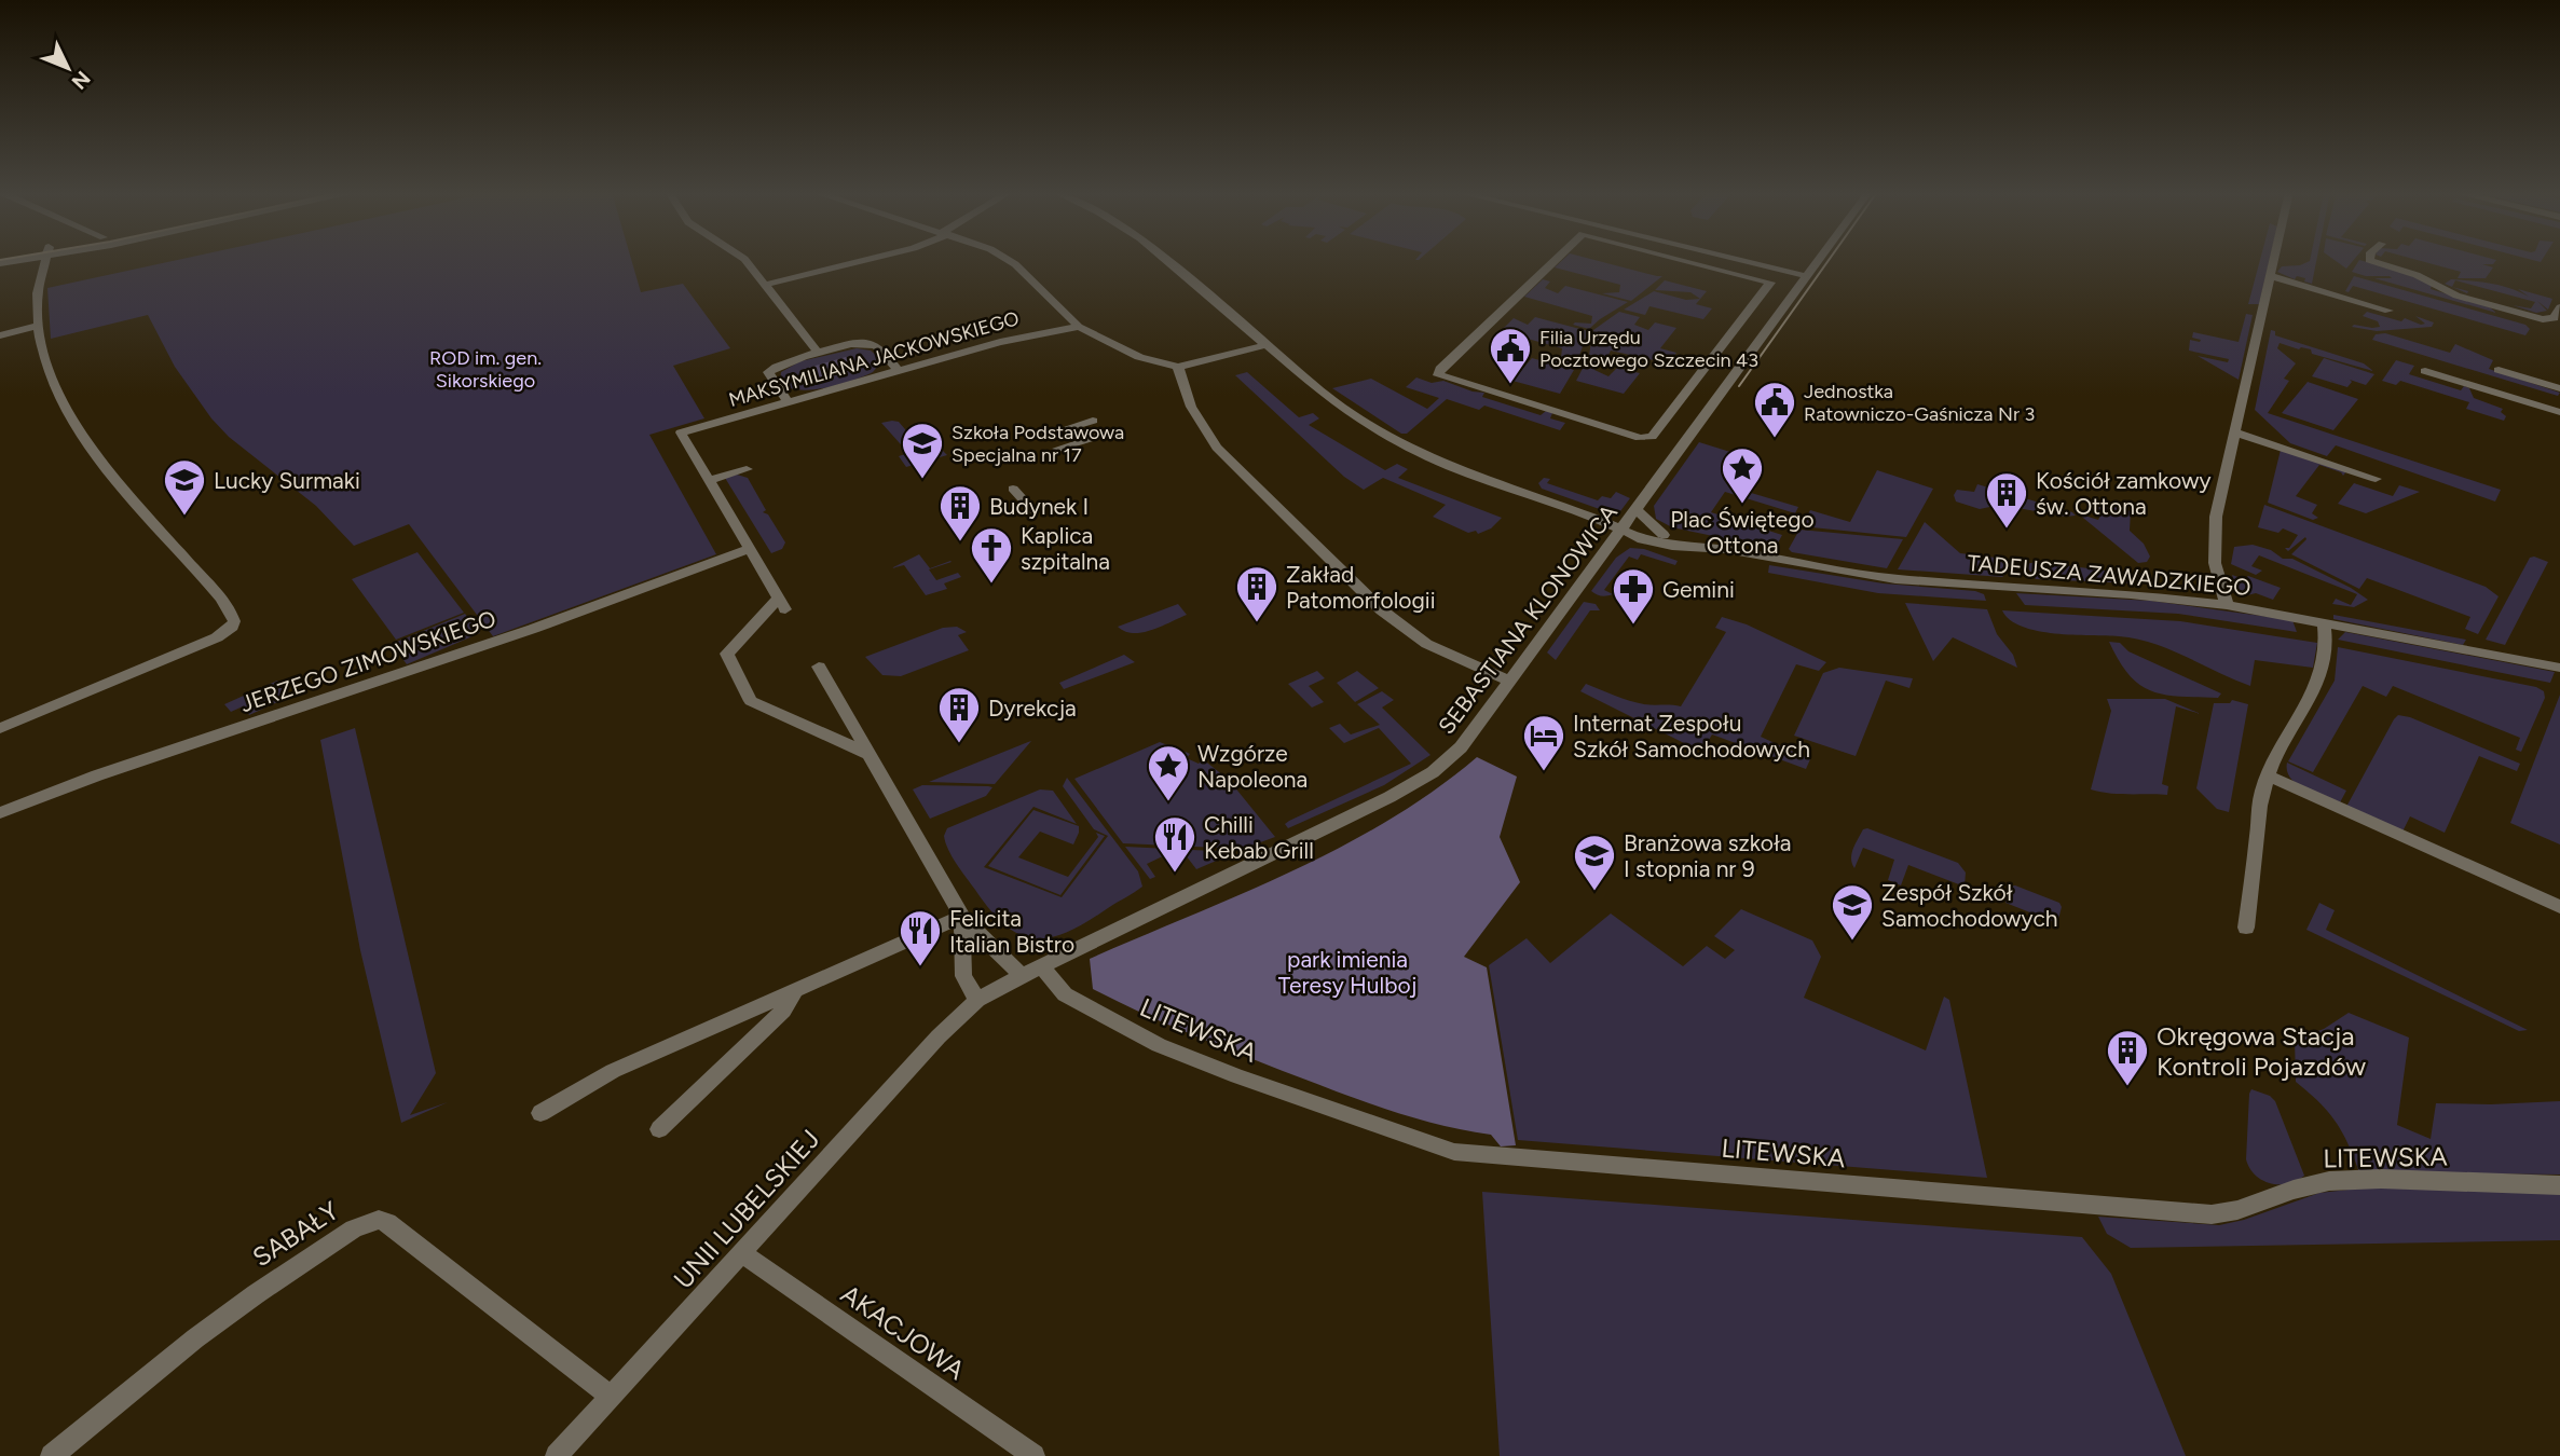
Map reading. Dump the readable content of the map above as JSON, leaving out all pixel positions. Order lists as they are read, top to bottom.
{
  "streets": {
    "street": [
      "MAKSYMILIANA JACKOWSKIEGO",
      "TADEUSZA ZAWADZKIEGO",
      "SEBASTIANA KLONOWICA",
      "JERZEGO ZIMOWSKIEGO",
      "LITEWSKA",
      "UNII LUBELSKIEJ",
      "SABAŁY",
      "AKACJOWA"
    ]
  },
  "crossings": [
    ["TADEUSZA ZAWADZKIEGO", "SEBASTIANA KLONOWICA"],
    ["SEBASTIANA KLONOWICA", "LITEWSKA"],
    ["SEBASTIANA KLONOWICA", "UNII LUBELSKIEJ"],
    ["UNII LUBELSKIEJ", "SABAŁY"],
    ["UNII LUBELSKIEJ", "AKACJOWA"]
  ],
  "parks": ["ROD im. gen. Sikorskiego", "park imienia Teresy Hulboj"],
  "places": {
    "public building": ["Filia Urzędu Pocztowego Szczecin 43", "Jednostka Ratowniczo-Gaśnicza Nr 3"],
    "school or university": [
      "Szkoła Podstawowa Specjalna nr 17",
      "Lucky Surmaki",
      "Branżowa szkoła I stopnia nr 9",
      "Zespół Szkół Samochodowych"
    ],
    "place": ["Plac Świętego Ottona", "Wzgórze Napoleona"],
    "building": [
      "Kościół zamkowy św. Ottona",
      "Budynek I",
      "Zakład Patomorfologii",
      "Dyrekcja",
      "Okręgowa Stacja Kontroli Pojazdów"
    ],
    "church": ["Kaplica szpitalna"],
    "pharmacy": ["Gemini"],
    "hotel": ["Internat Zespołu Szkół Samochodowych"],
    "restaurant": ["Chilli Kebab Grill", "Felicita Italian Bistro"]
  },
  "north": "bottom right"
}
